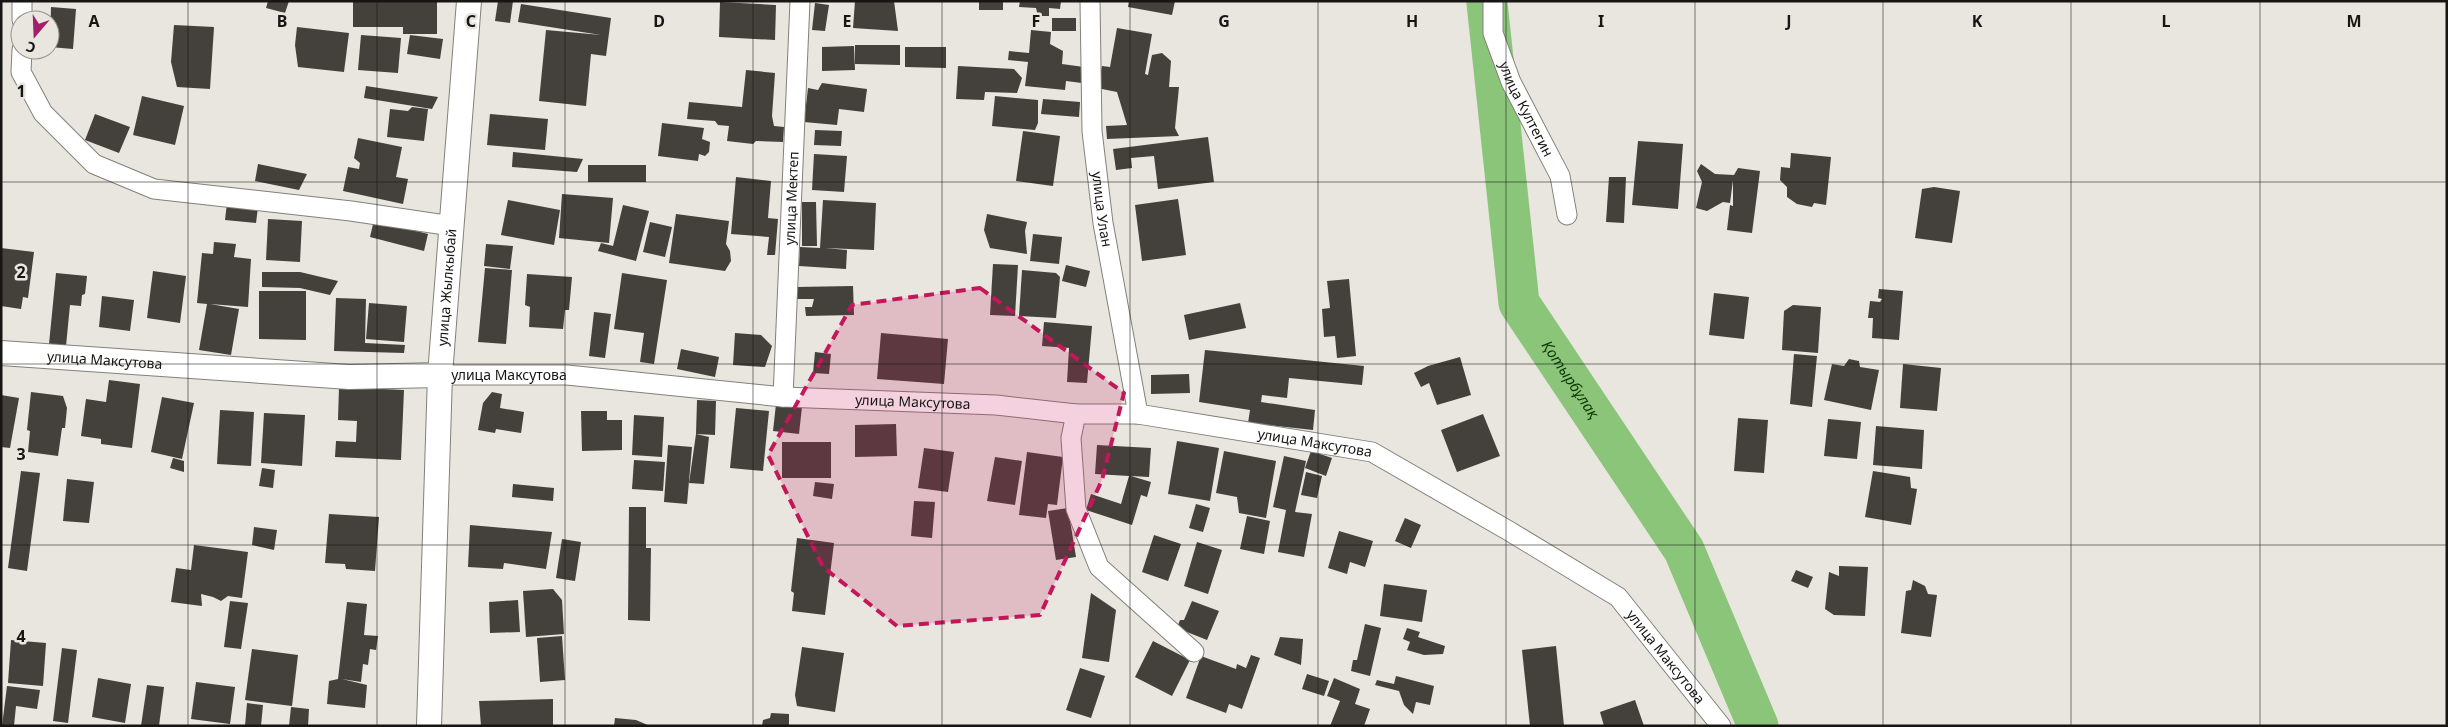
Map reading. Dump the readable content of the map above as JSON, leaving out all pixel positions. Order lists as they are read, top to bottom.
{
  "streets": {
    "street": [
      "улица Култегин",
      "улица Мектеп",
      "улица Улан",
      "улица Жылкыбай",
      "улица Максутова"
    ]
  },
  "crossings": [
    ["улица Мектеп", "улица Максутова"],
    ["улица Улан", "улица Максутова"],
    ["улица Жылкыбай", "улица Максутова"]
  ],
  "water": ["Қотырбұлақ"],
  "north": "bottom",
  "grid": {
    "columns": [
      "A",
      "B",
      "C",
      "D",
      "E",
      "F",
      "G",
      "H",
      "I",
      "J",
      "K",
      "L",
      "M"
    ],
    "rows": [
      "1",
      "2",
      "3",
      "4"
    ]
  }
}
